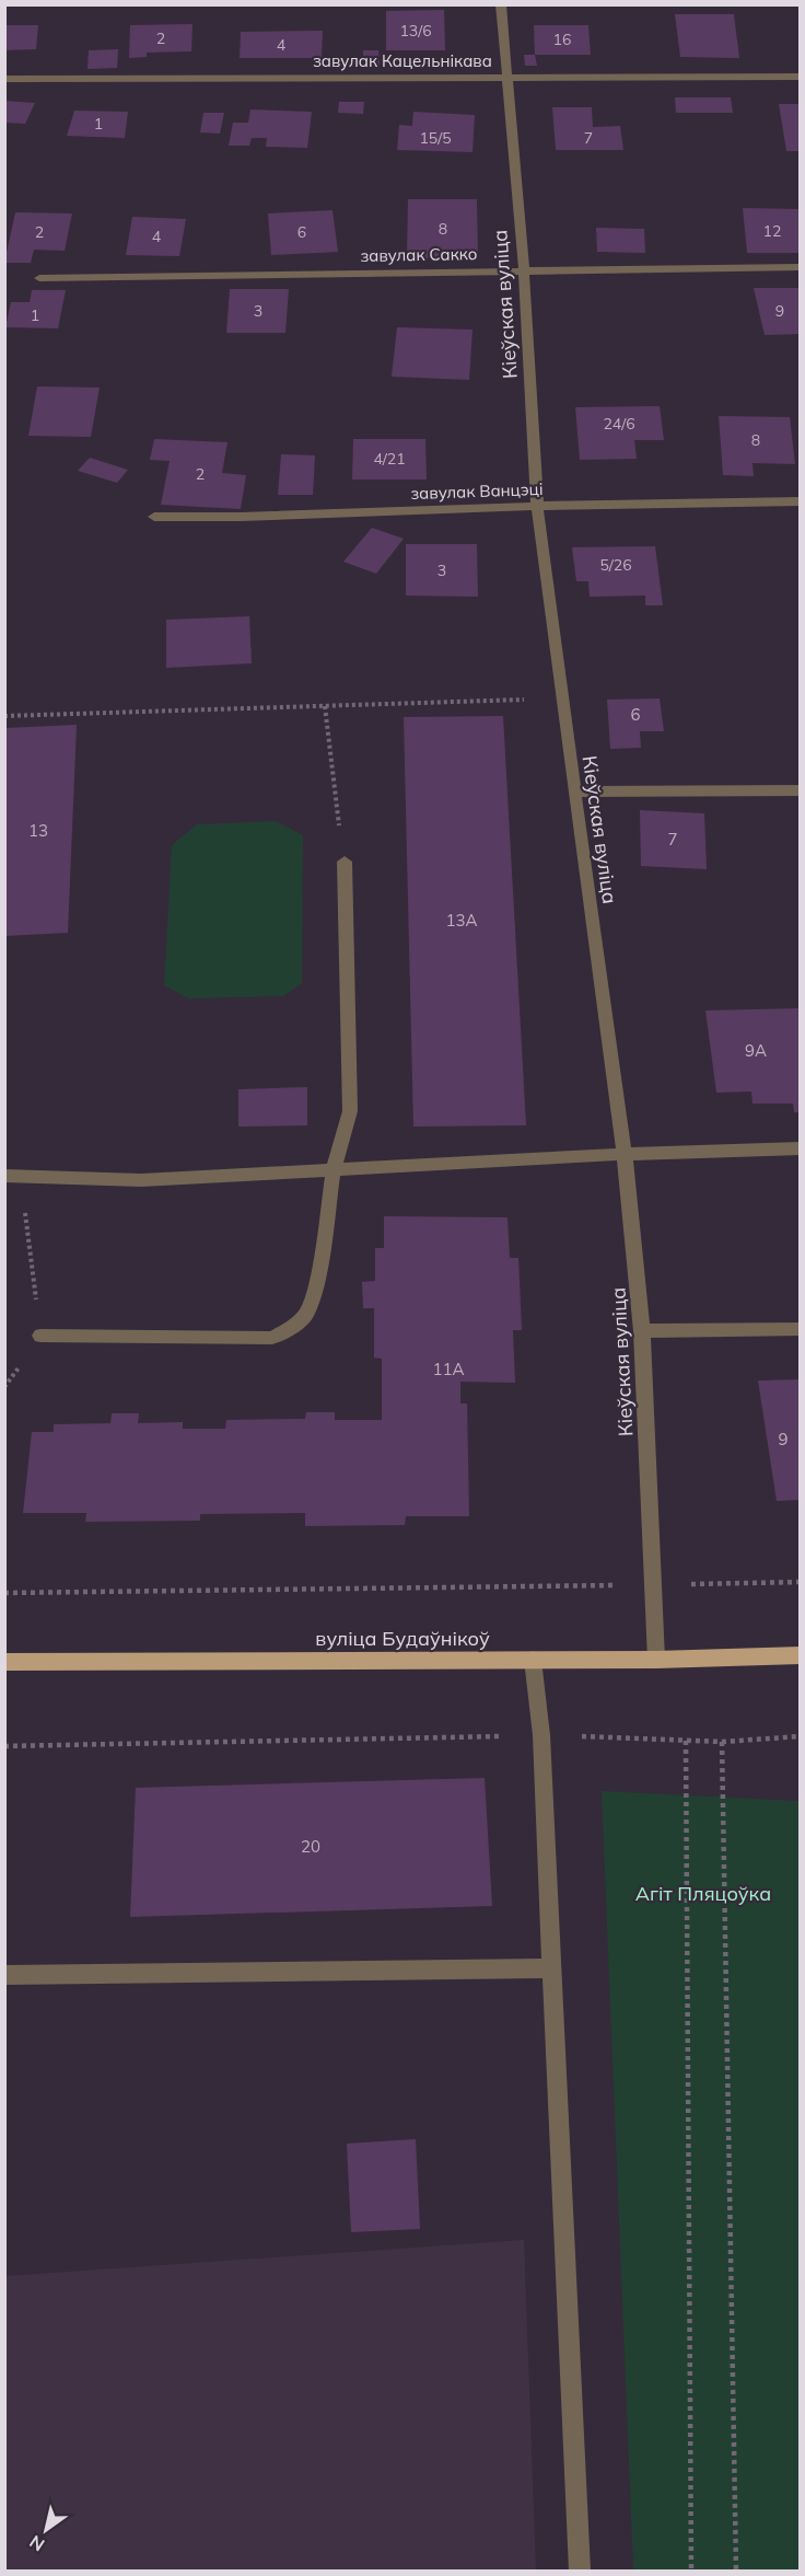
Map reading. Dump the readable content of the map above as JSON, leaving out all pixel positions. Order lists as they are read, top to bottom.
{
  "streets": {
    "main road": ["вуліца Будаўнікоў"],
    "street": [
      "завулак Кацельнікава",
      "завулак Сакко",
      "Кіеўская вуліца",
      "завулак Ванцэці"
    ]
  },
  "crossings": [
    ["завулак Кацельнікава", "Кіеўская вуліца"],
    ["завулак Сакко", "Кіеўская вуліца"],
    ["Кіеўская вуліца", "завулак Ванцэці"],
    ["Кіеўская вуліца", "вуліца Будаўнікоў"]
  ],
  "parks": ["Агіт Пляцоўка"],
  "house_numbers": [
    "13/6",
    "2",
    "16",
    "4",
    "1",
    "15/5",
    "7",
    "8",
    "12",
    "2",
    "6",
    "4",
    "3",
    "9",
    "1",
    "24/6",
    "8",
    "4/21",
    "2",
    "5/26",
    "3",
    "6",
    "13",
    "7",
    "13А",
    "9А",
    "11А",
    "9",
    "20"
  ],
  "north": "bottom left"
}
